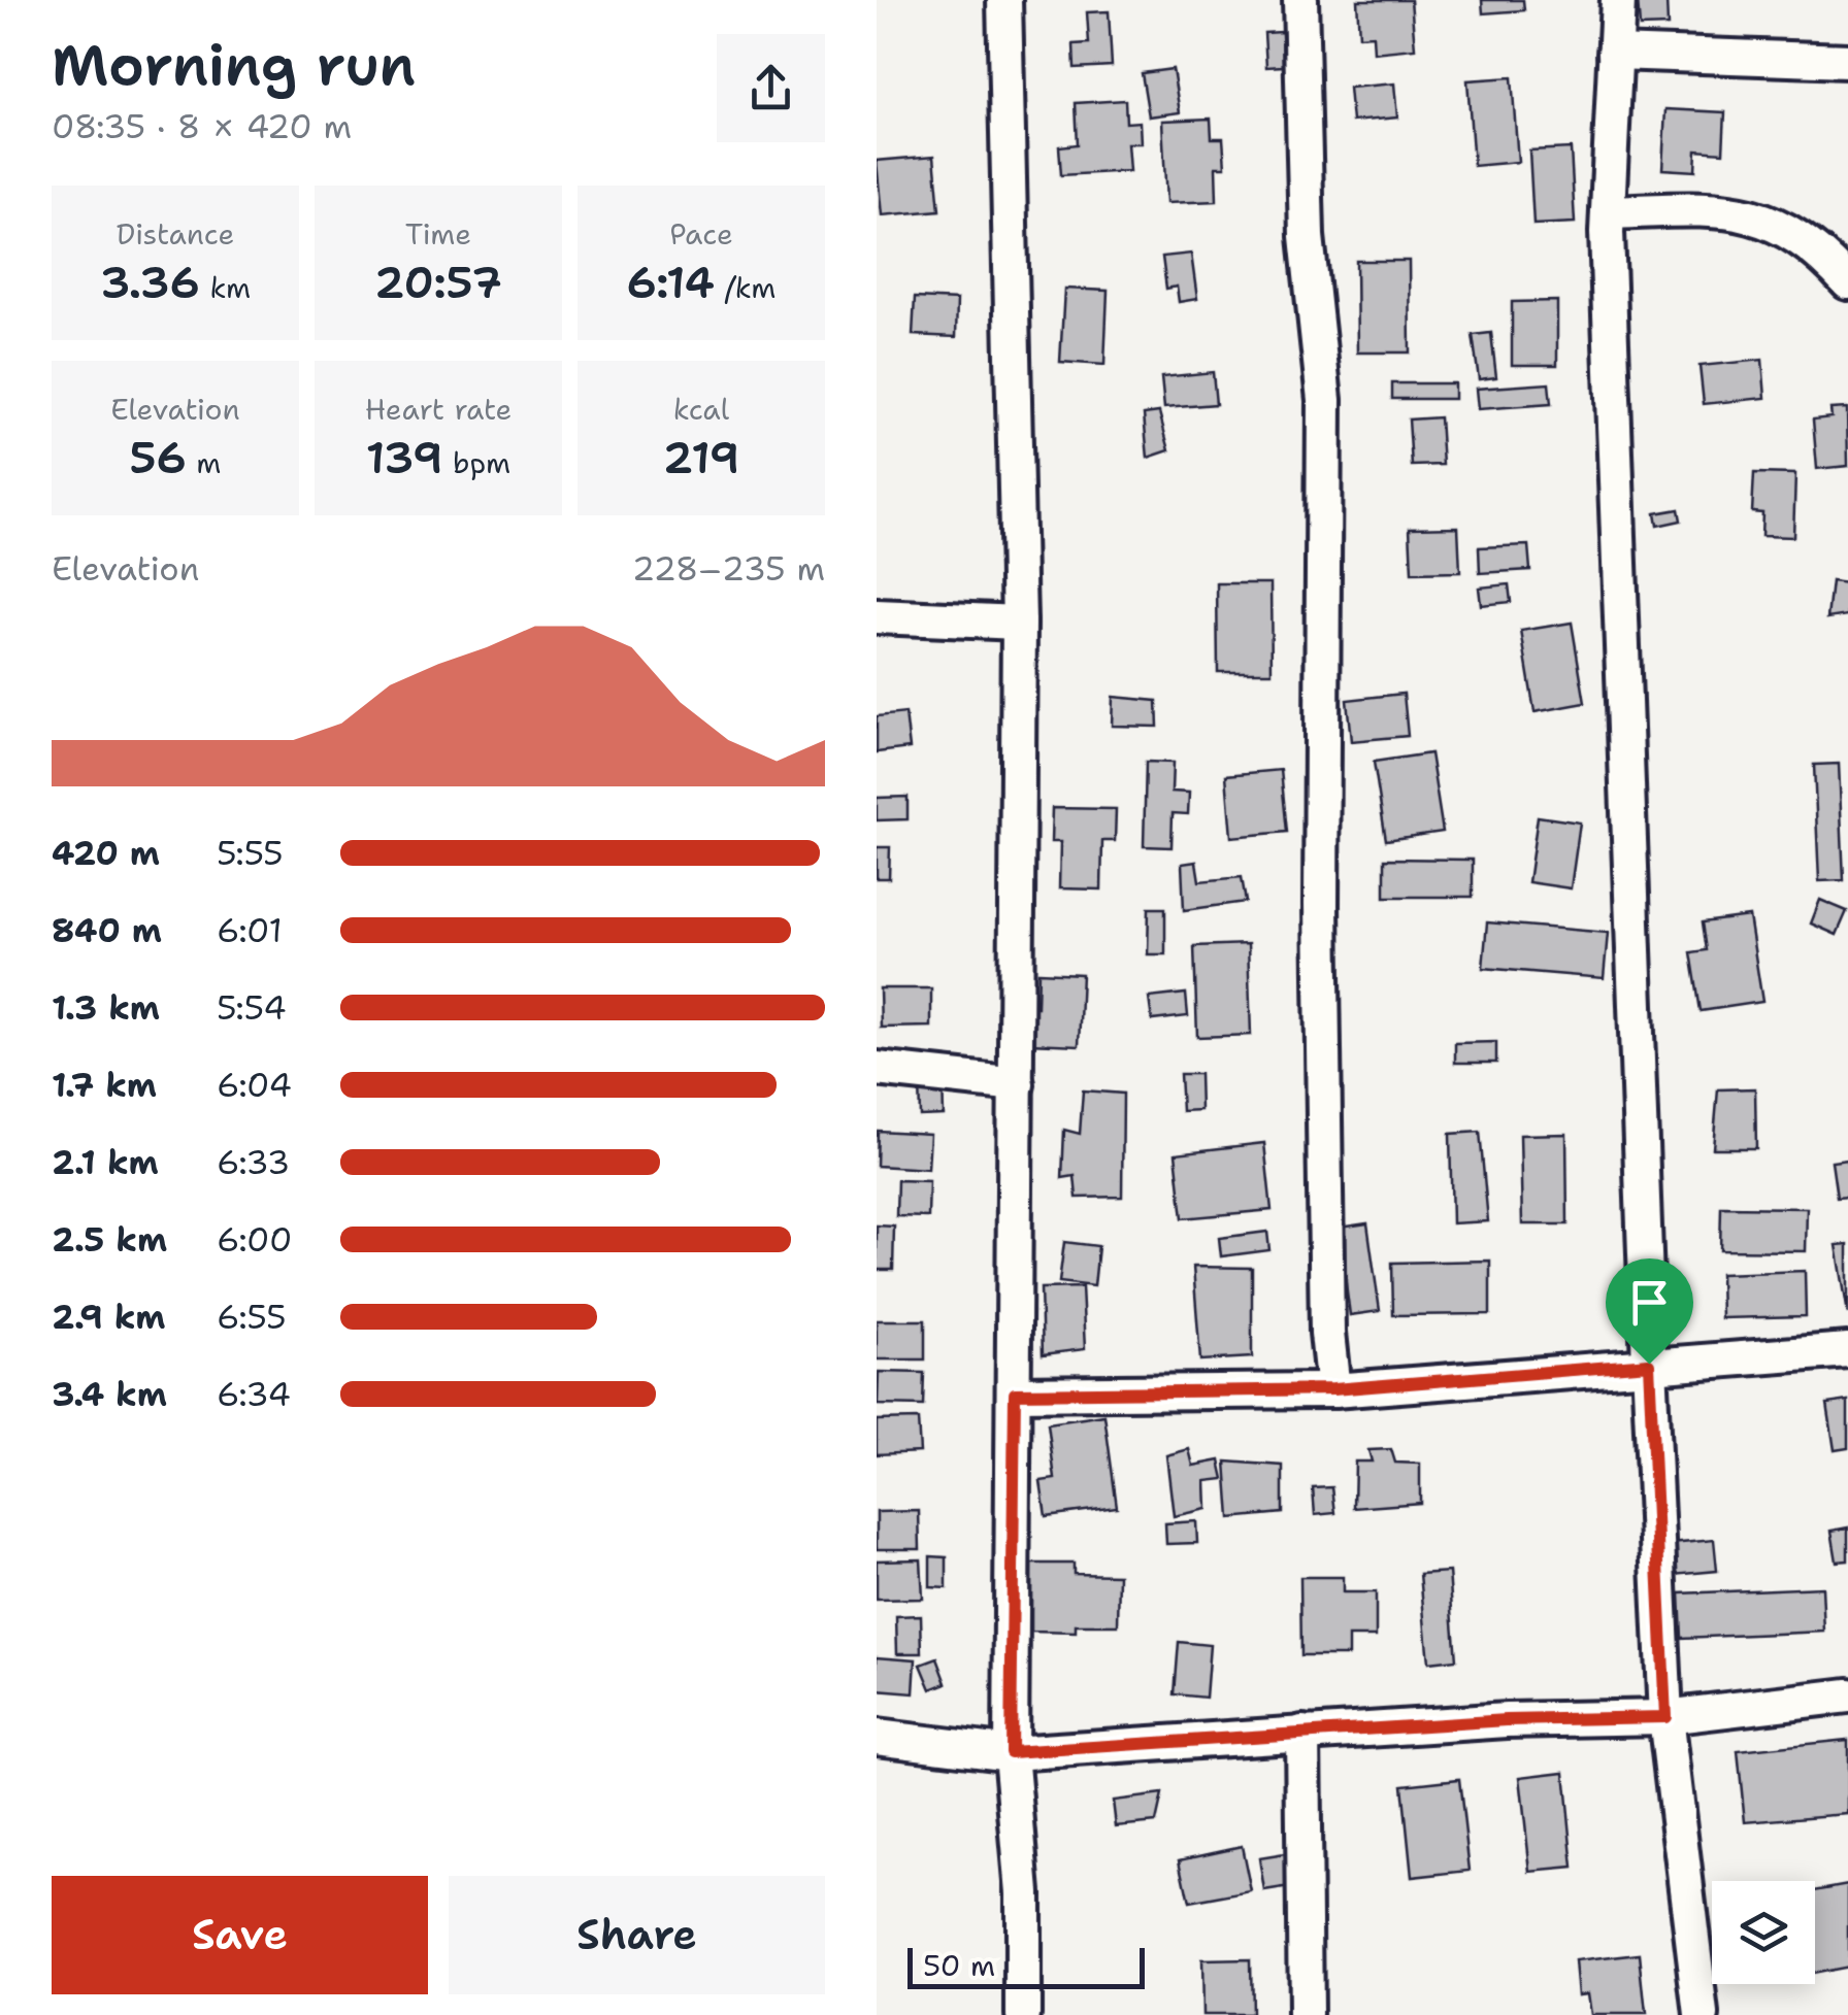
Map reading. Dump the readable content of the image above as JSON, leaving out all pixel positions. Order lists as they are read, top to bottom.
{
  "scale_bar": "50 m",
  "page": {
    "heading": ["Morning run", "08:35 · 8 × 420 m"],
    "stats": [
      ["Distance", "3.36 km"],
      ["Time", "20:57"],
      ["Pace", "6:14 /km"],
      ["Elevation", "56 m"],
      ["Heart rate", "139 bpm"],
      ["kcal", "219"]
    ],
    "chart": ["Elevation", "228–235 m"],
    "list": [
      {
        "name": "420 m",
        "note": "5:55"
      },
      {
        "name": "840 m",
        "note": "6:01"
      },
      {
        "name": "1.3 km",
        "note": "5:54"
      },
      {
        "name": "1.7 km",
        "note": "6:04"
      },
      {
        "name": "2.1 km",
        "note": "6:33"
      },
      {
        "name": "2.5 km",
        "note": "6:00"
      },
      {
        "name": "2.9 km",
        "note": "6:55"
      },
      {
        "name": "3.4 km",
        "note": "6:34"
      }
    ],
    "buttons": ["Save", "Share"],
    "scale": "50 m"
  }
}
